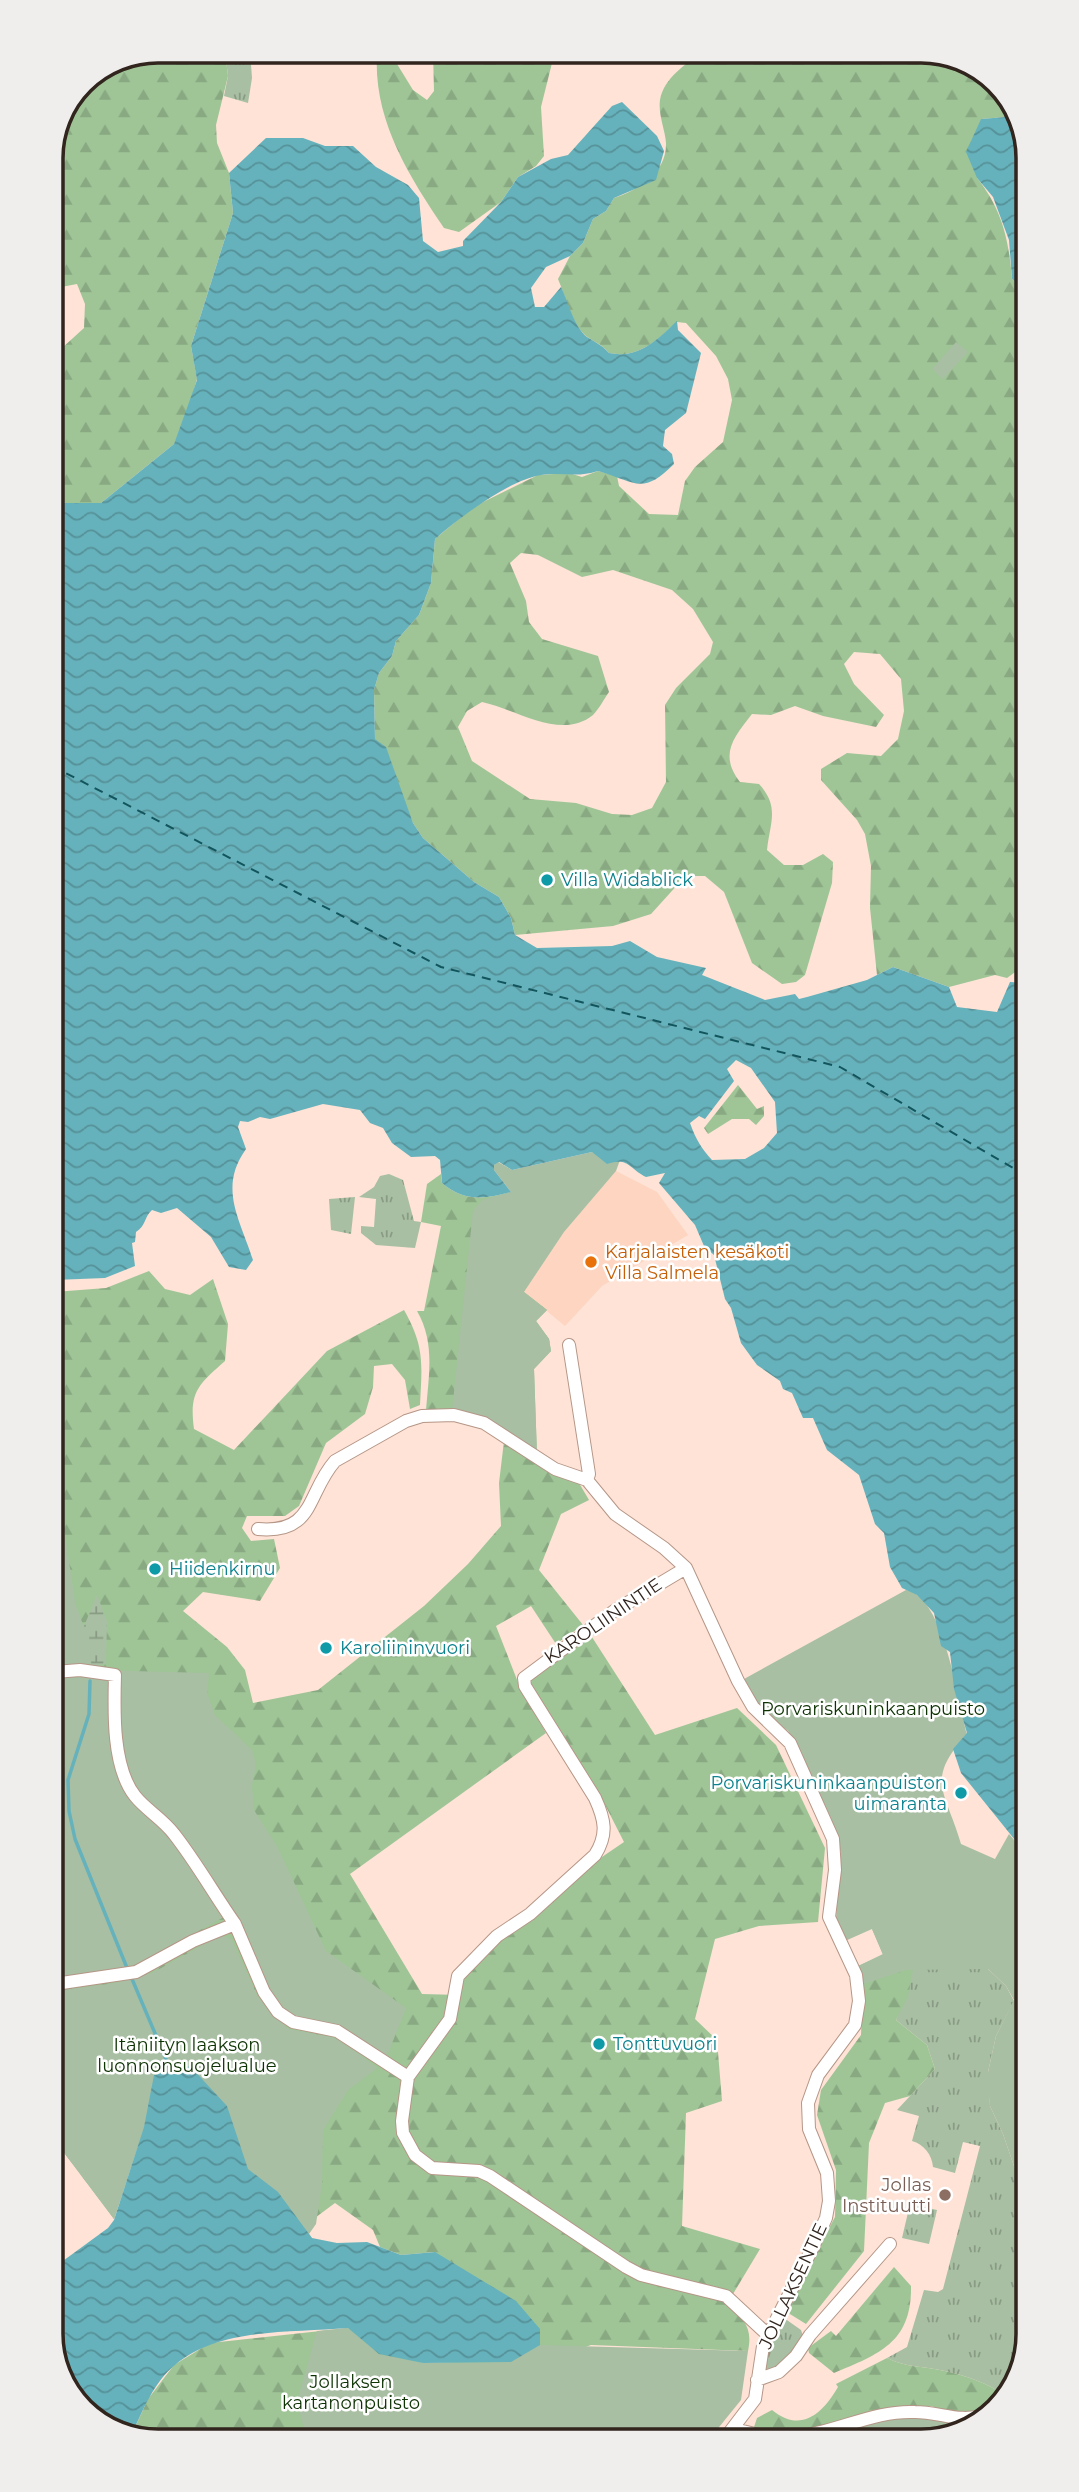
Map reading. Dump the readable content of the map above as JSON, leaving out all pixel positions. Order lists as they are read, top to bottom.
{
  "streets": {
    "street": ["KAROLIININTIE", "JOLLAKSENTIE"]
  },
  "crossings": [
    ["KAROLIININTIE", "JOLLAKSENTIE"]
  ],
  "parks": ["Porvariskuninkaanpuisto", "Itäniityn laakson luonnonsuojelualue", "Jollaksen kartanonpuisto"],
  "places": [
    "Villa Widablick",
    "Karjalaisten kesäkoti Villa Salmela",
    "Hiidenkirnu",
    "Karoliininvuori",
    "Porvariskuninkaanpuiston uimaranta",
    "Tonttuvuori",
    "Jollas Instituutti"
  ]
}
